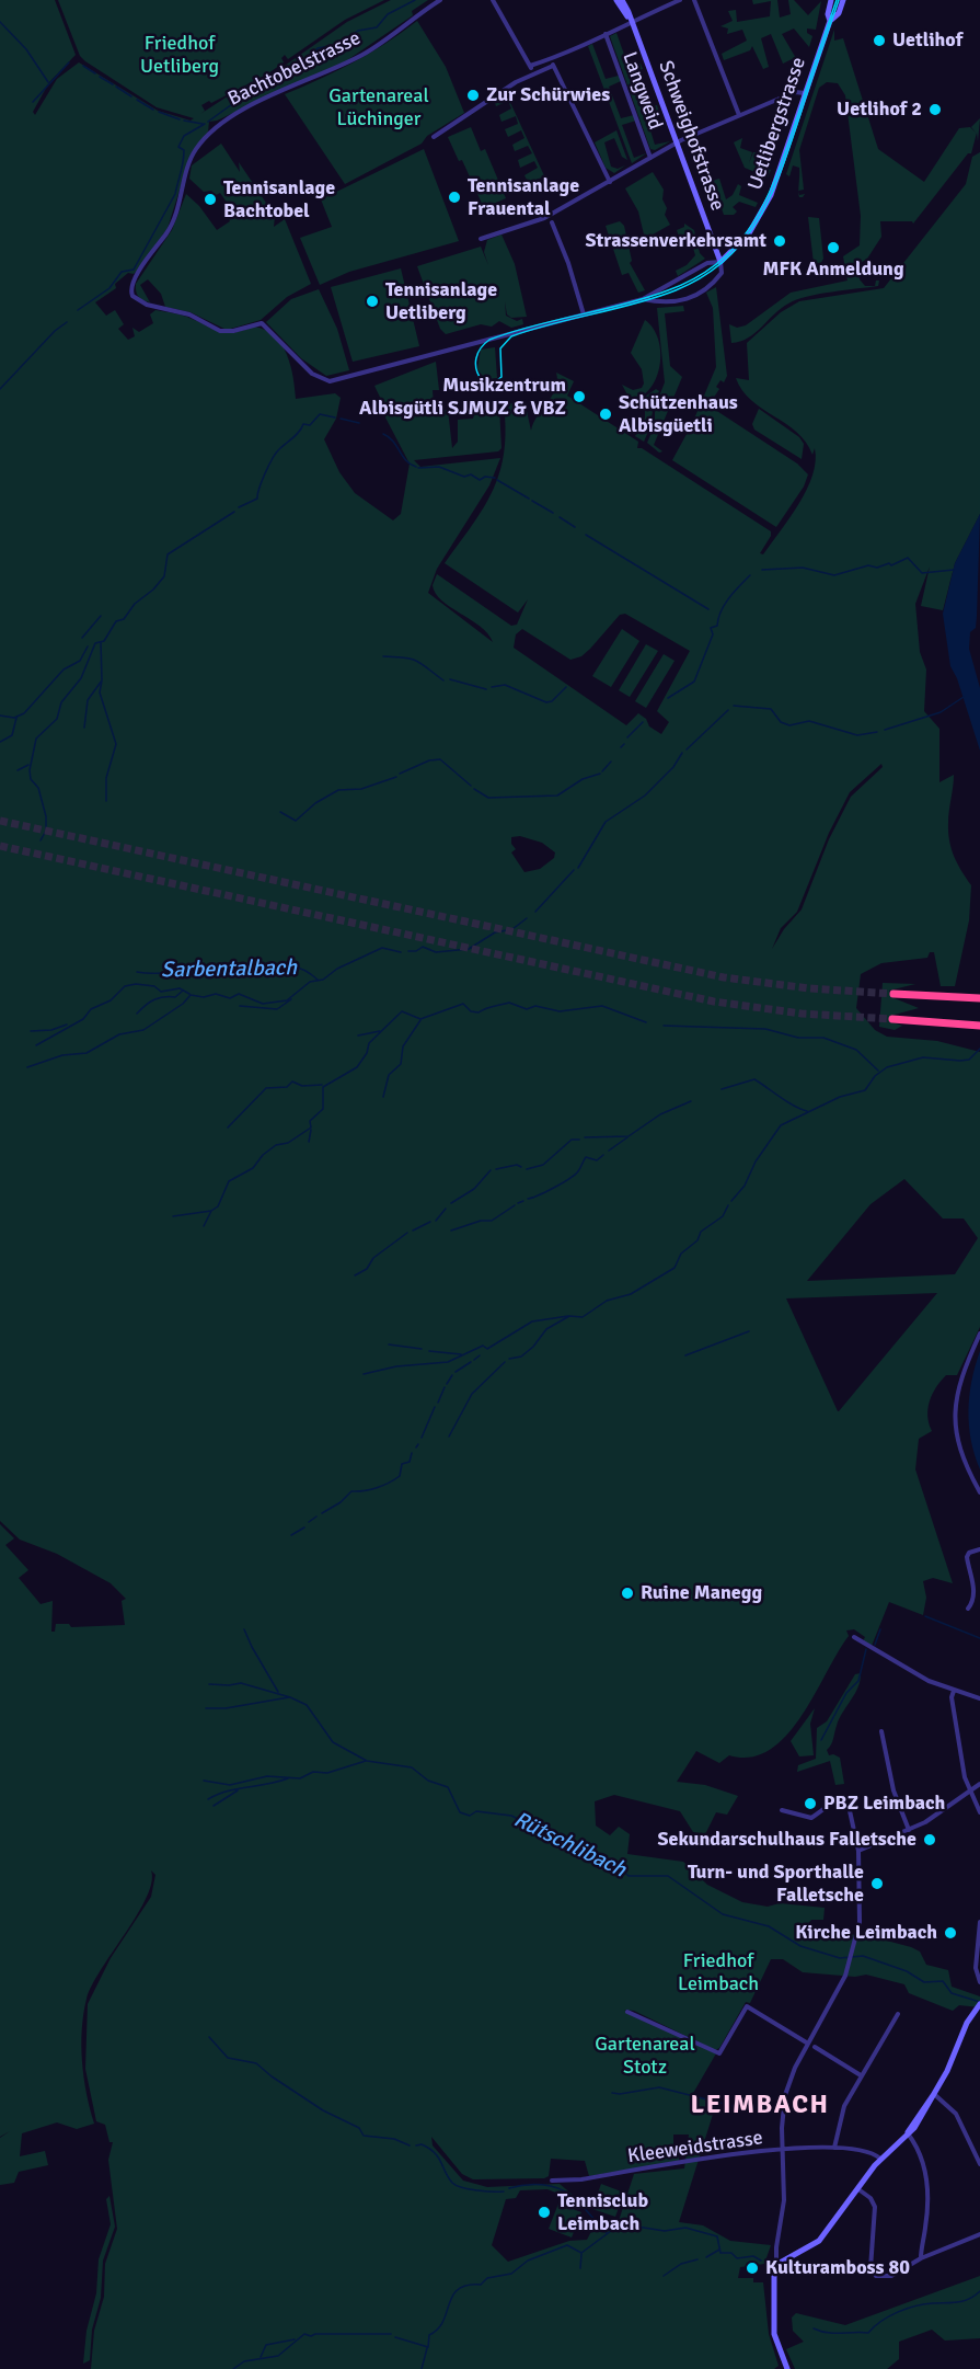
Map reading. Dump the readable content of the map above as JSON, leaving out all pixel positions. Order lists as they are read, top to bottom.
{
  "streets": {
    "main road": ["Uetlibergstrasse", "Schweighofstrasse"],
    "street": ["Bachtobelstrasse", "Langweid", "Kleeweidstrasse"]
  },
  "crossings": [
    ["Bachtobelstrasse", "Uetlibergstrasse"],
    ["Uetlibergstrasse", "Schweighofstrasse"]
  ],
  "districts": ["LEIMBACH"],
  "water": ["Sarbentalbach", "Rütschlibach"],
  "parks": [
    "Friedhof Uetliberg",
    "Gartenareal Lüchinger",
    "Friedhof Leimbach",
    "Gartenareal Stotz"
  ],
  "places": [
    "Uetlihof",
    "Zur Schürwies",
    "Uetlihof 2",
    "Tennisanlage Frauental",
    "Tennisanlage Bachtobel",
    "Strassenverkehrsamt",
    "MFK Anmeldung",
    "Tennisanlage Uetliberg",
    "Musikzentrum Albisgütli SJMUZ & VBZ",
    "Schützenhaus Albisgüetli",
    "Ruine Manegg",
    "PBZ Leimbach",
    "Sekundarschulhaus Falletsche",
    "Turn- und Sporthalle Falletsche",
    "Kirche Leimbach",
    "Tennisclub Leimbach",
    "Kulturamboss 80"
  ]
}
